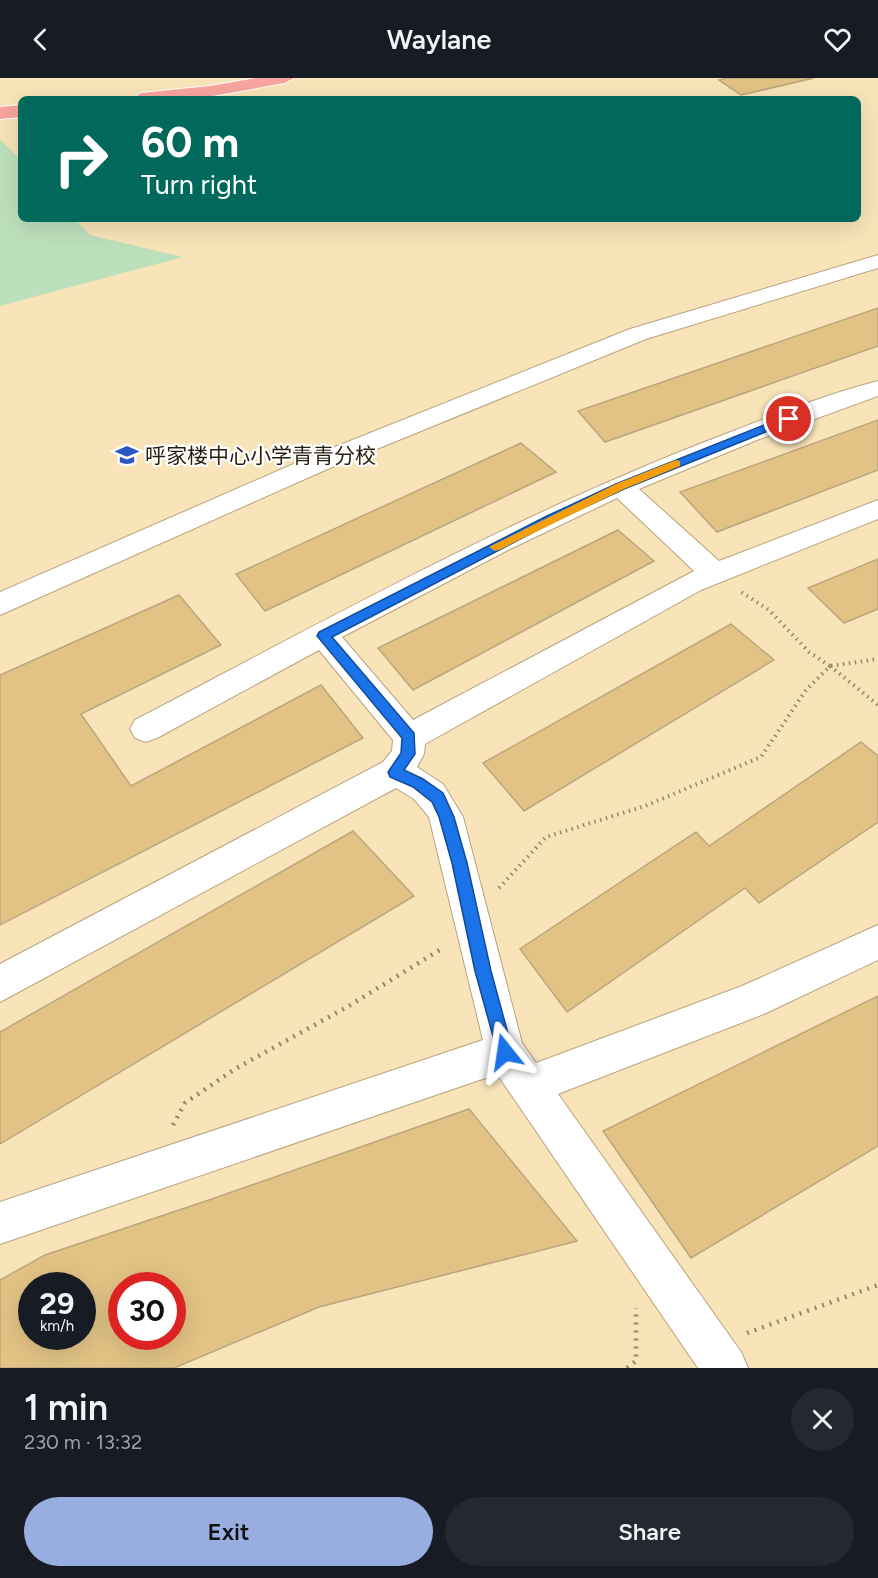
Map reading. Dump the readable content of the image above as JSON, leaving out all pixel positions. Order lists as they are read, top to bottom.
{
  "places": {
    "school or university": ["呼家楼中心小学青青分校"]
  },
  "page": {
    "header": "Waylane",
    "turn": ["60 m", "Turn right"],
    "speed": "29 km/h",
    "limit": "30",
    "heading": ["1 min", "230 m · 13:32"],
    "buttons": ["Exit", "Share"]
  }
}
